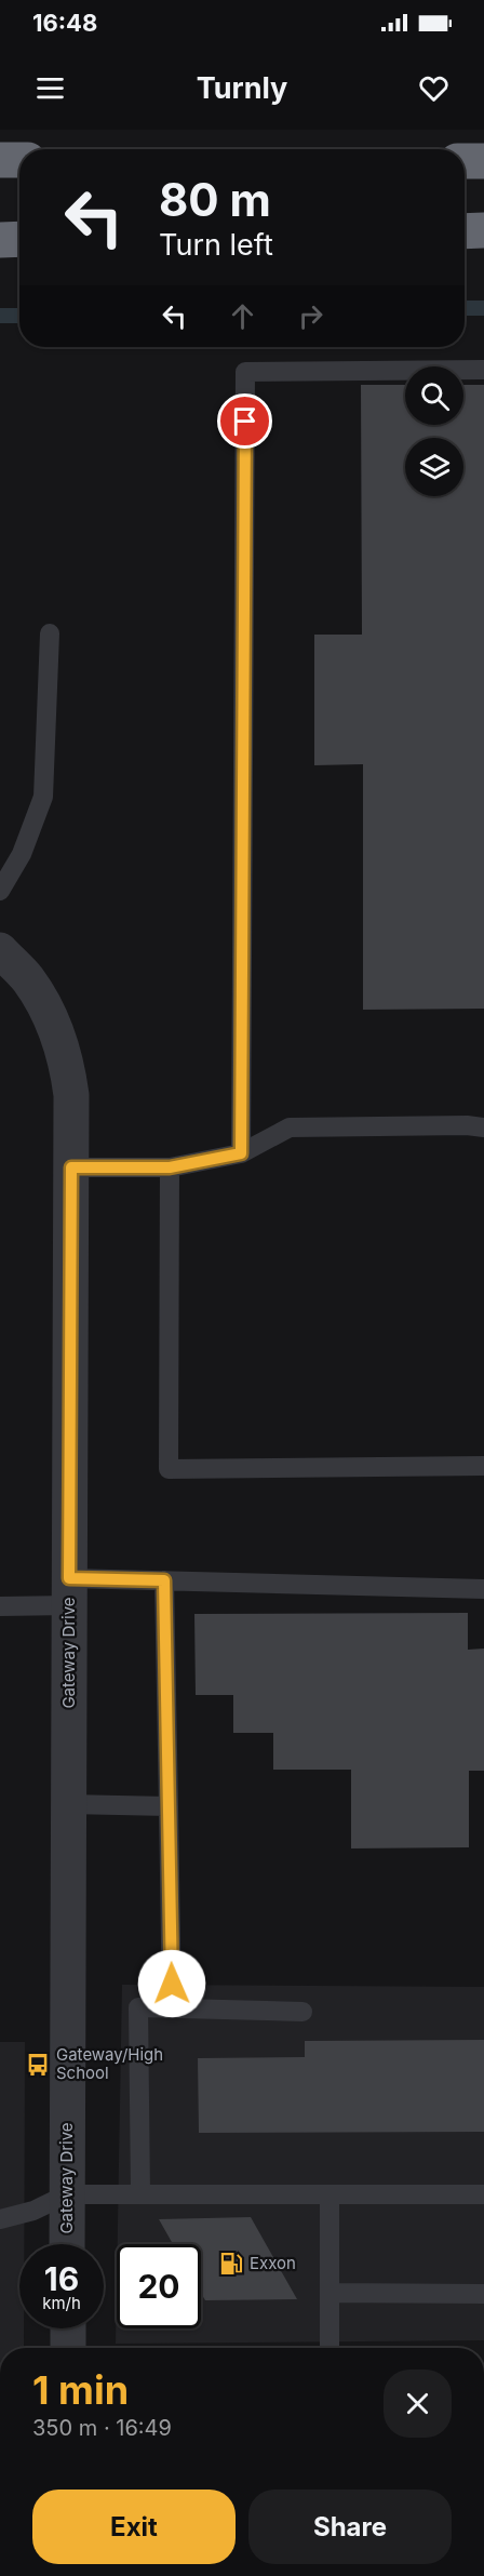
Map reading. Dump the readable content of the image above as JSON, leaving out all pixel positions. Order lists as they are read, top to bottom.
{
  "streets": {
    "street": ["Gateway Drive"]
  },
  "places": {
    "bus stop": ["Gateway/High School"],
    "fuel station": ["Exxon"]
  },
  "page": {
    "status": "16:48",
    "header": "Turnly",
    "turn": ["80 m", "Turn left"],
    "speed": "16 km/h",
    "limit": "20",
    "heading": ["1 min", "350 m · 16:49"],
    "buttons": ["Exit", "Share"]
  }
}
